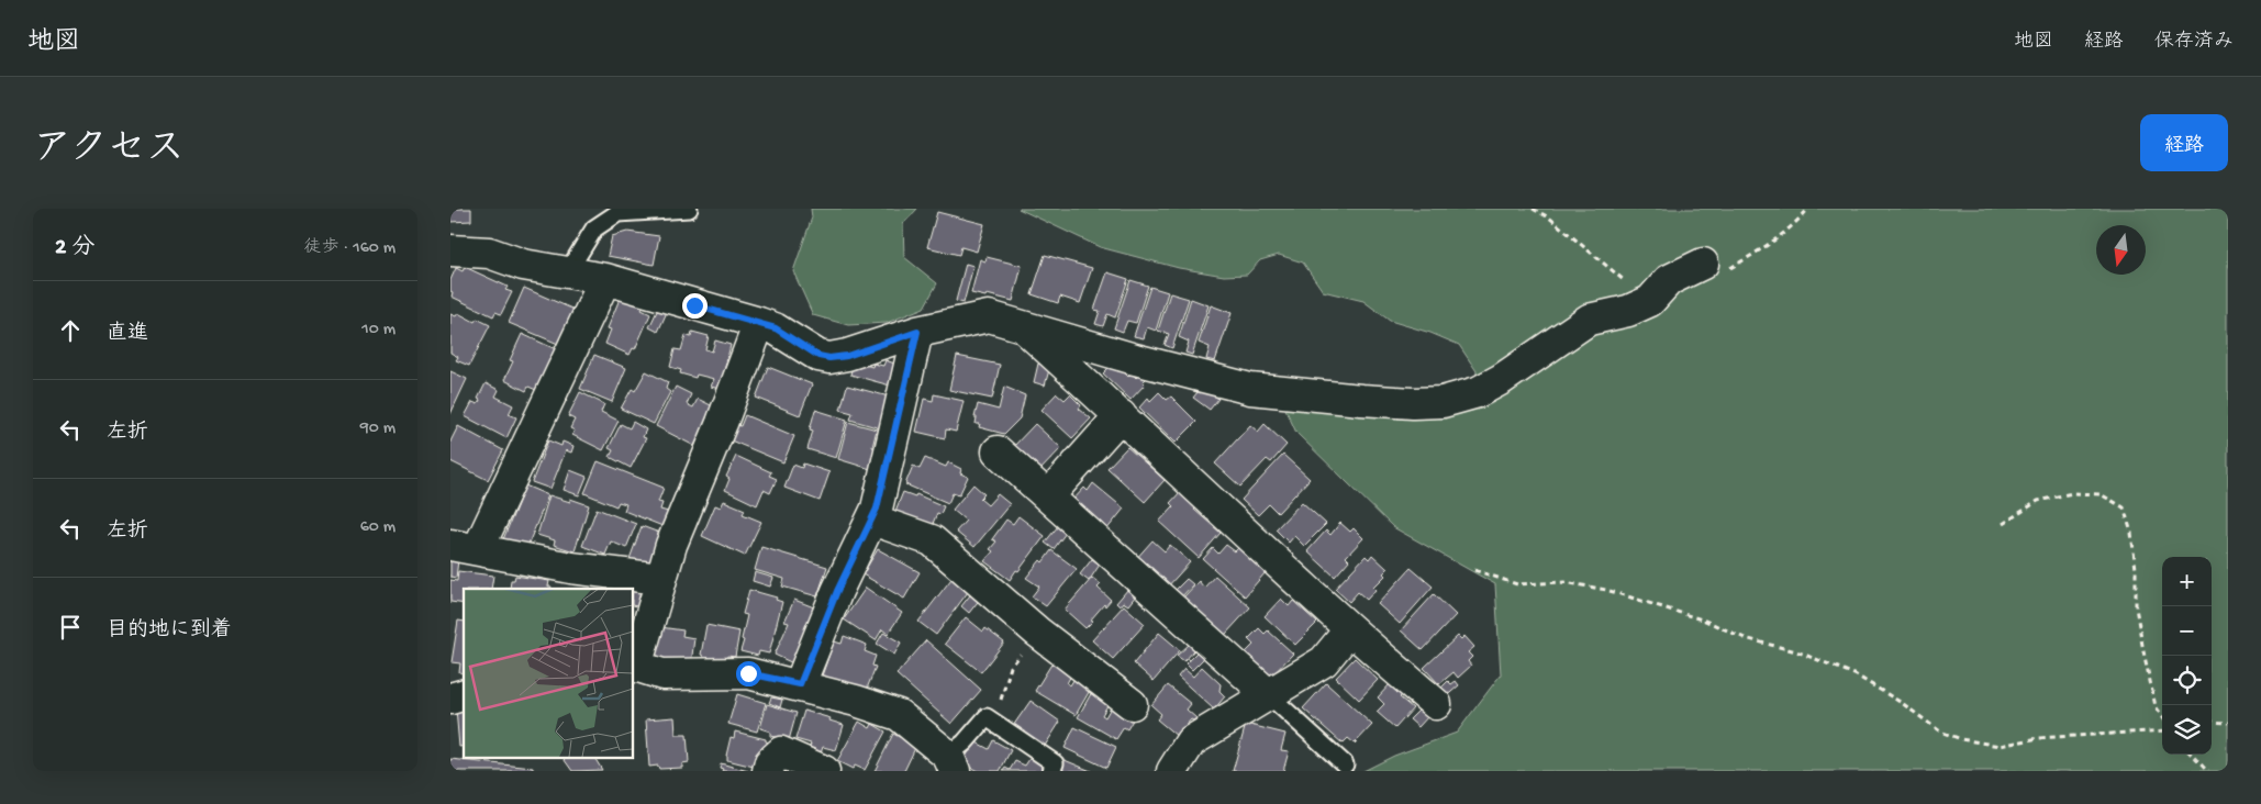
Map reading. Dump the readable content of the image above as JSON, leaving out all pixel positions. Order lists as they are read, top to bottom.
{
  "north": "bottom",
  "page": {
    "header": "地図",
    "nav": ["地図", "経路", "保存済み"],
    "title": "アクセス",
    "buttons": "経路",
    "heading": ["2 分", "徒歩 · 160 m"],
    "list": [
      ["直進", "10 m"],
      ["左折", "90 m"],
      ["左折", "60 m"],
      "目的地に到着"
    ],
    "map_buttons": ["+", "−"]
  }
}
